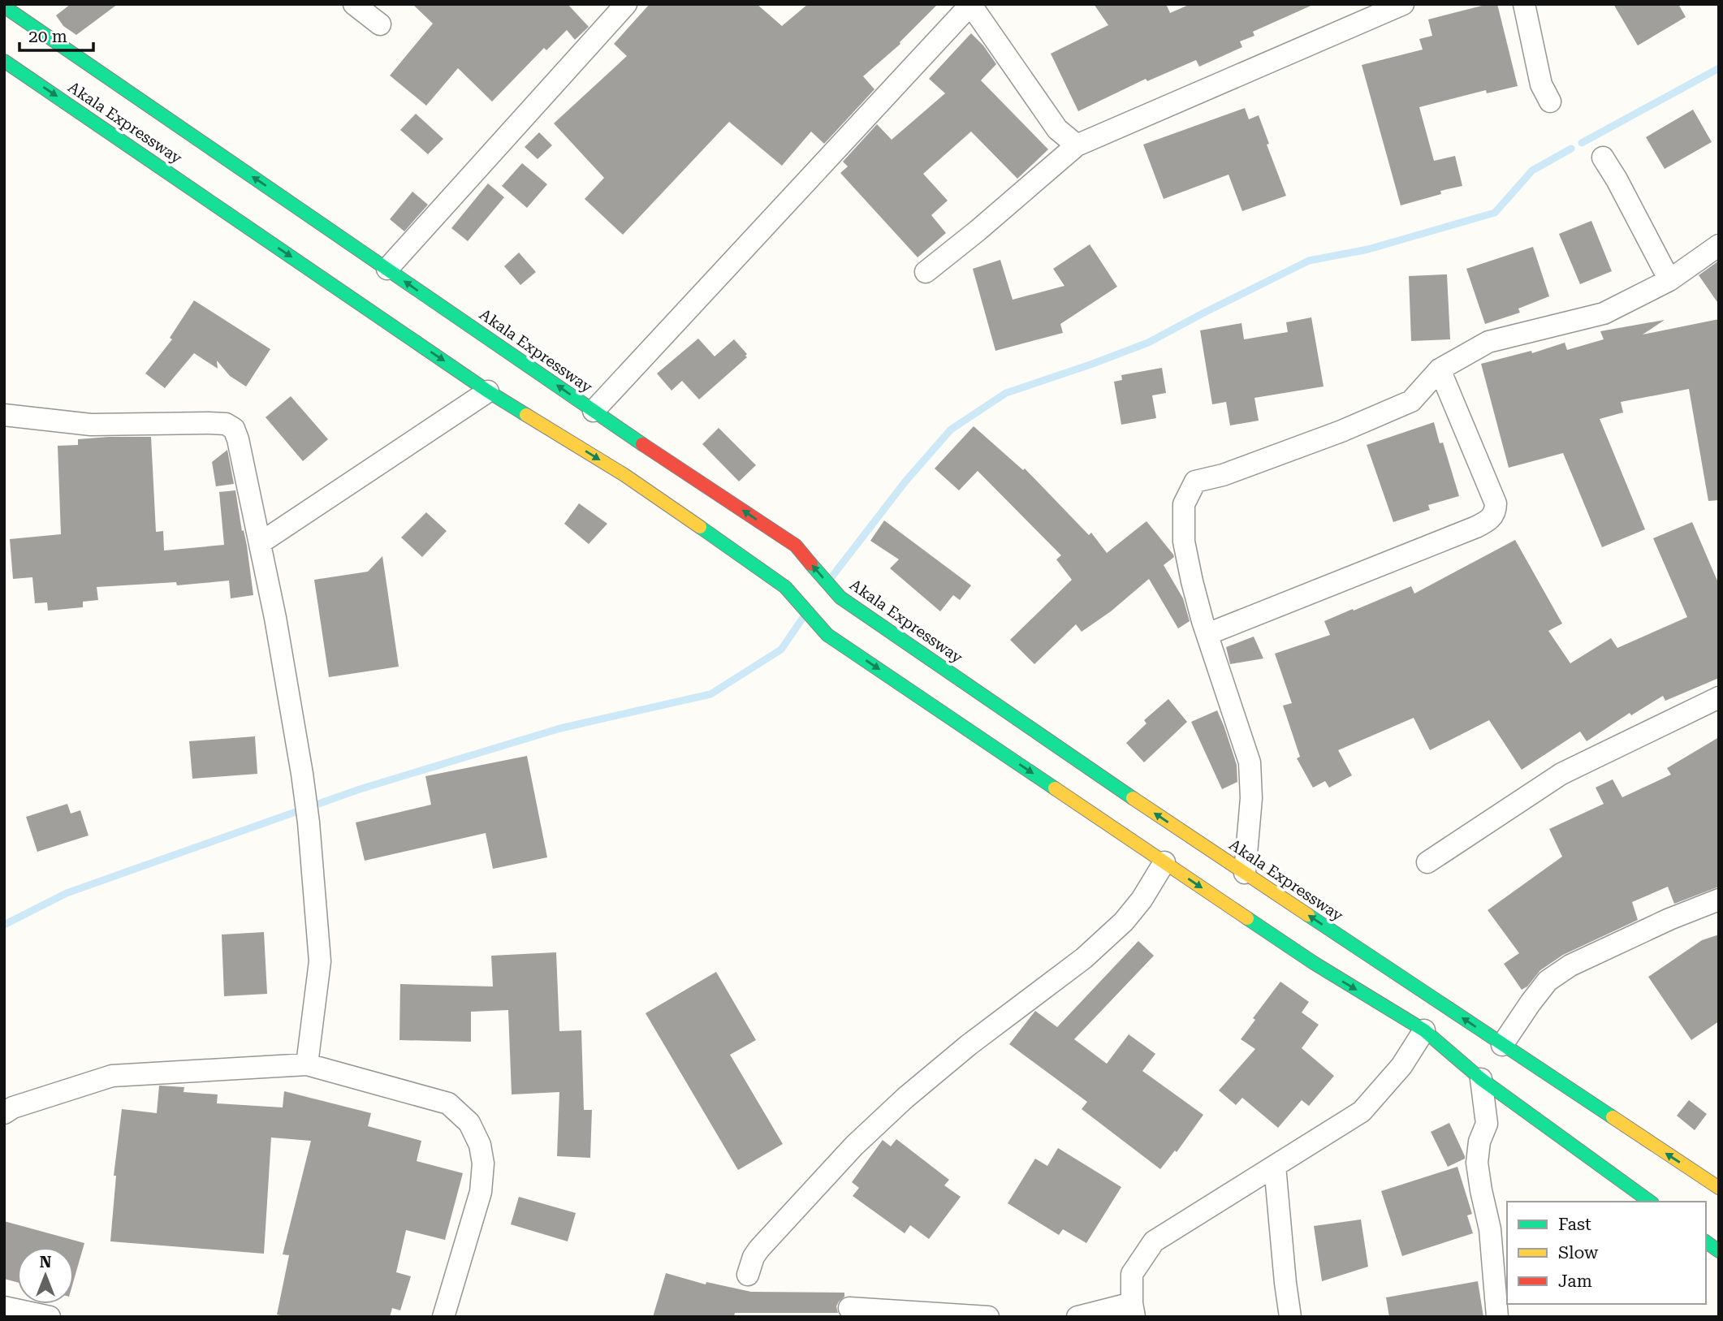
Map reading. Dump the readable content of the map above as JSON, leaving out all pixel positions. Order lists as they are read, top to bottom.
{
  "streets": {
    "main road": ["Akala Expressway"]
  },
  "legend": ["Fast", "Slow", "Jam"],
  "scale_bar": "20 m",
  "north": "top"
}
